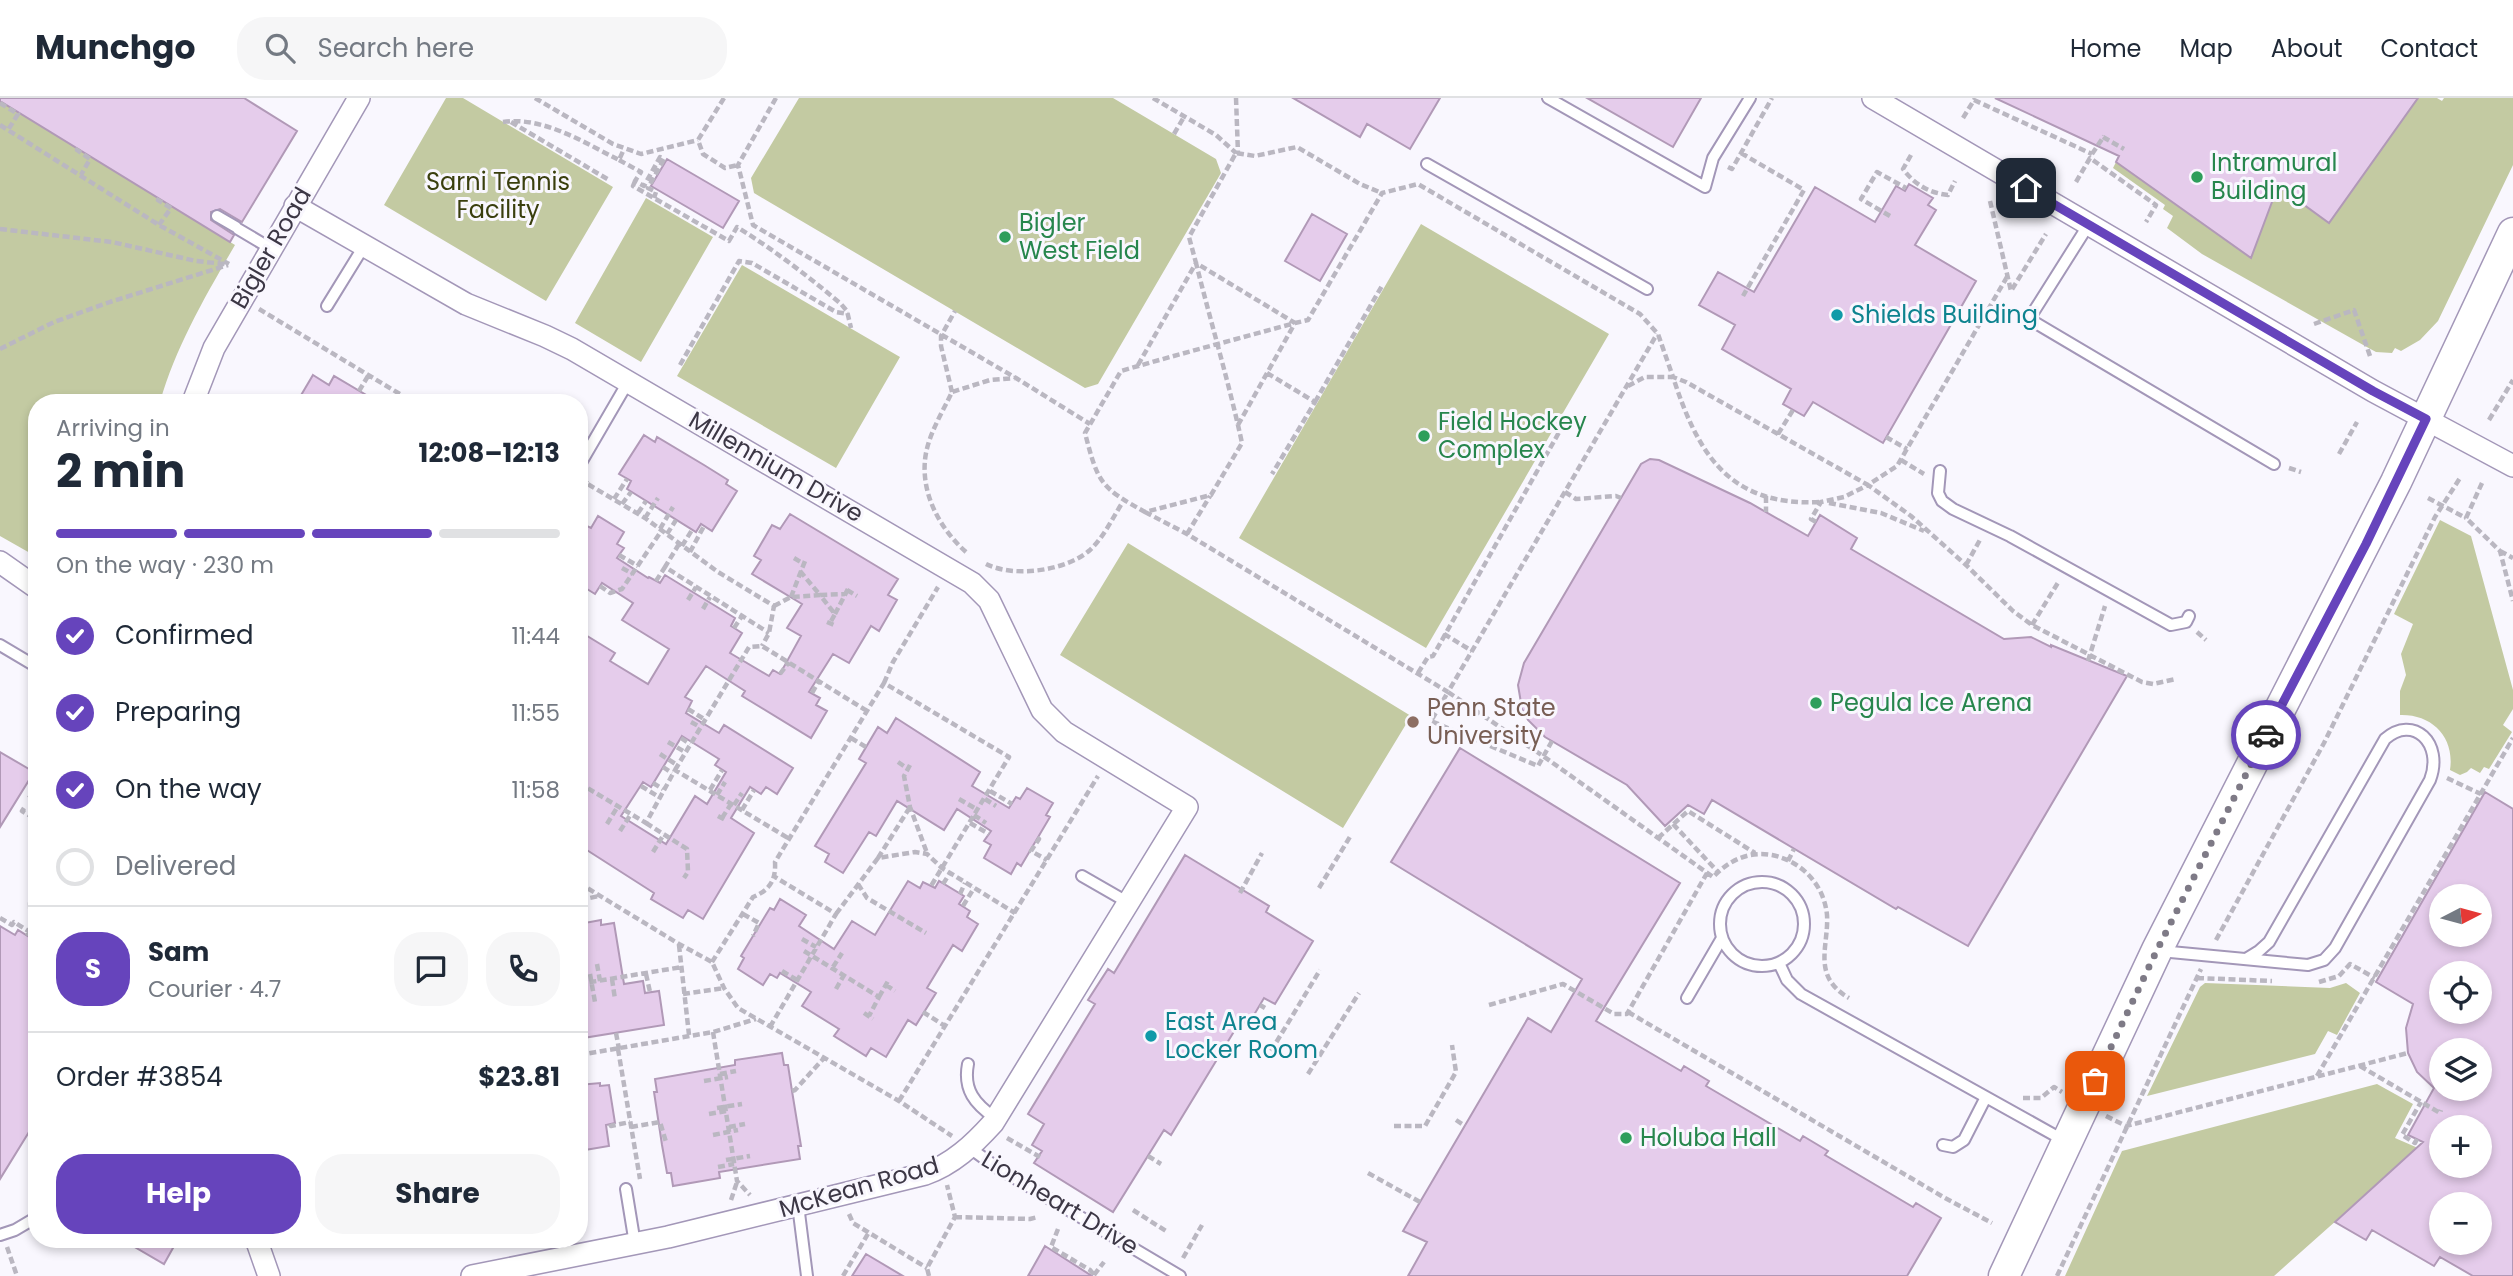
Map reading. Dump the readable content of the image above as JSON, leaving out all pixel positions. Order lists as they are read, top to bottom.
{
  "streets": {
    "street": ["Bigler Road", "Millennium Drive", "McKean Road"],
    "lane": ["Lionheart Drive"]
  },
  "crossings": [
    ["Bigler Road", "Millennium Drive"],
    ["Millennium Drive", "McKean Road"],
    ["McKean Road", "Lionheart Drive"]
  ],
  "parks": ["Sarni Tennis Facility"],
  "places": [
    "Intramural Building",
    "Bigler West Field",
    "Shields Building",
    "Field Hockey Complex",
    "Pegula Ice Arena",
    "Penn State University",
    "East Area Locker Room",
    "Holuba Hall"
  ],
  "north": "right",
  "page": {
    "header": "Munchgo",
    "search": "Search here",
    "nav": [
      "Home",
      "Map",
      "About",
      "Contact"
    ],
    "heading": ["2 min", "Arriving in", "12:08–12:13"],
    "panel": [
      "Sam",
      "Courier · 4.7",
      "Order #3854",
      "$23.81"
    ],
    "bar": "On the way · 230 m",
    "list": [
      ["Confirmed", "11:44"],
      ["Preparing", "11:55"],
      ["On the way", "11:58"],
      "Delivered"
    ],
    "map_buttons": ["+", "−"],
    "round": "S",
    "buttons": ["Help", "Share"]
  }
}
